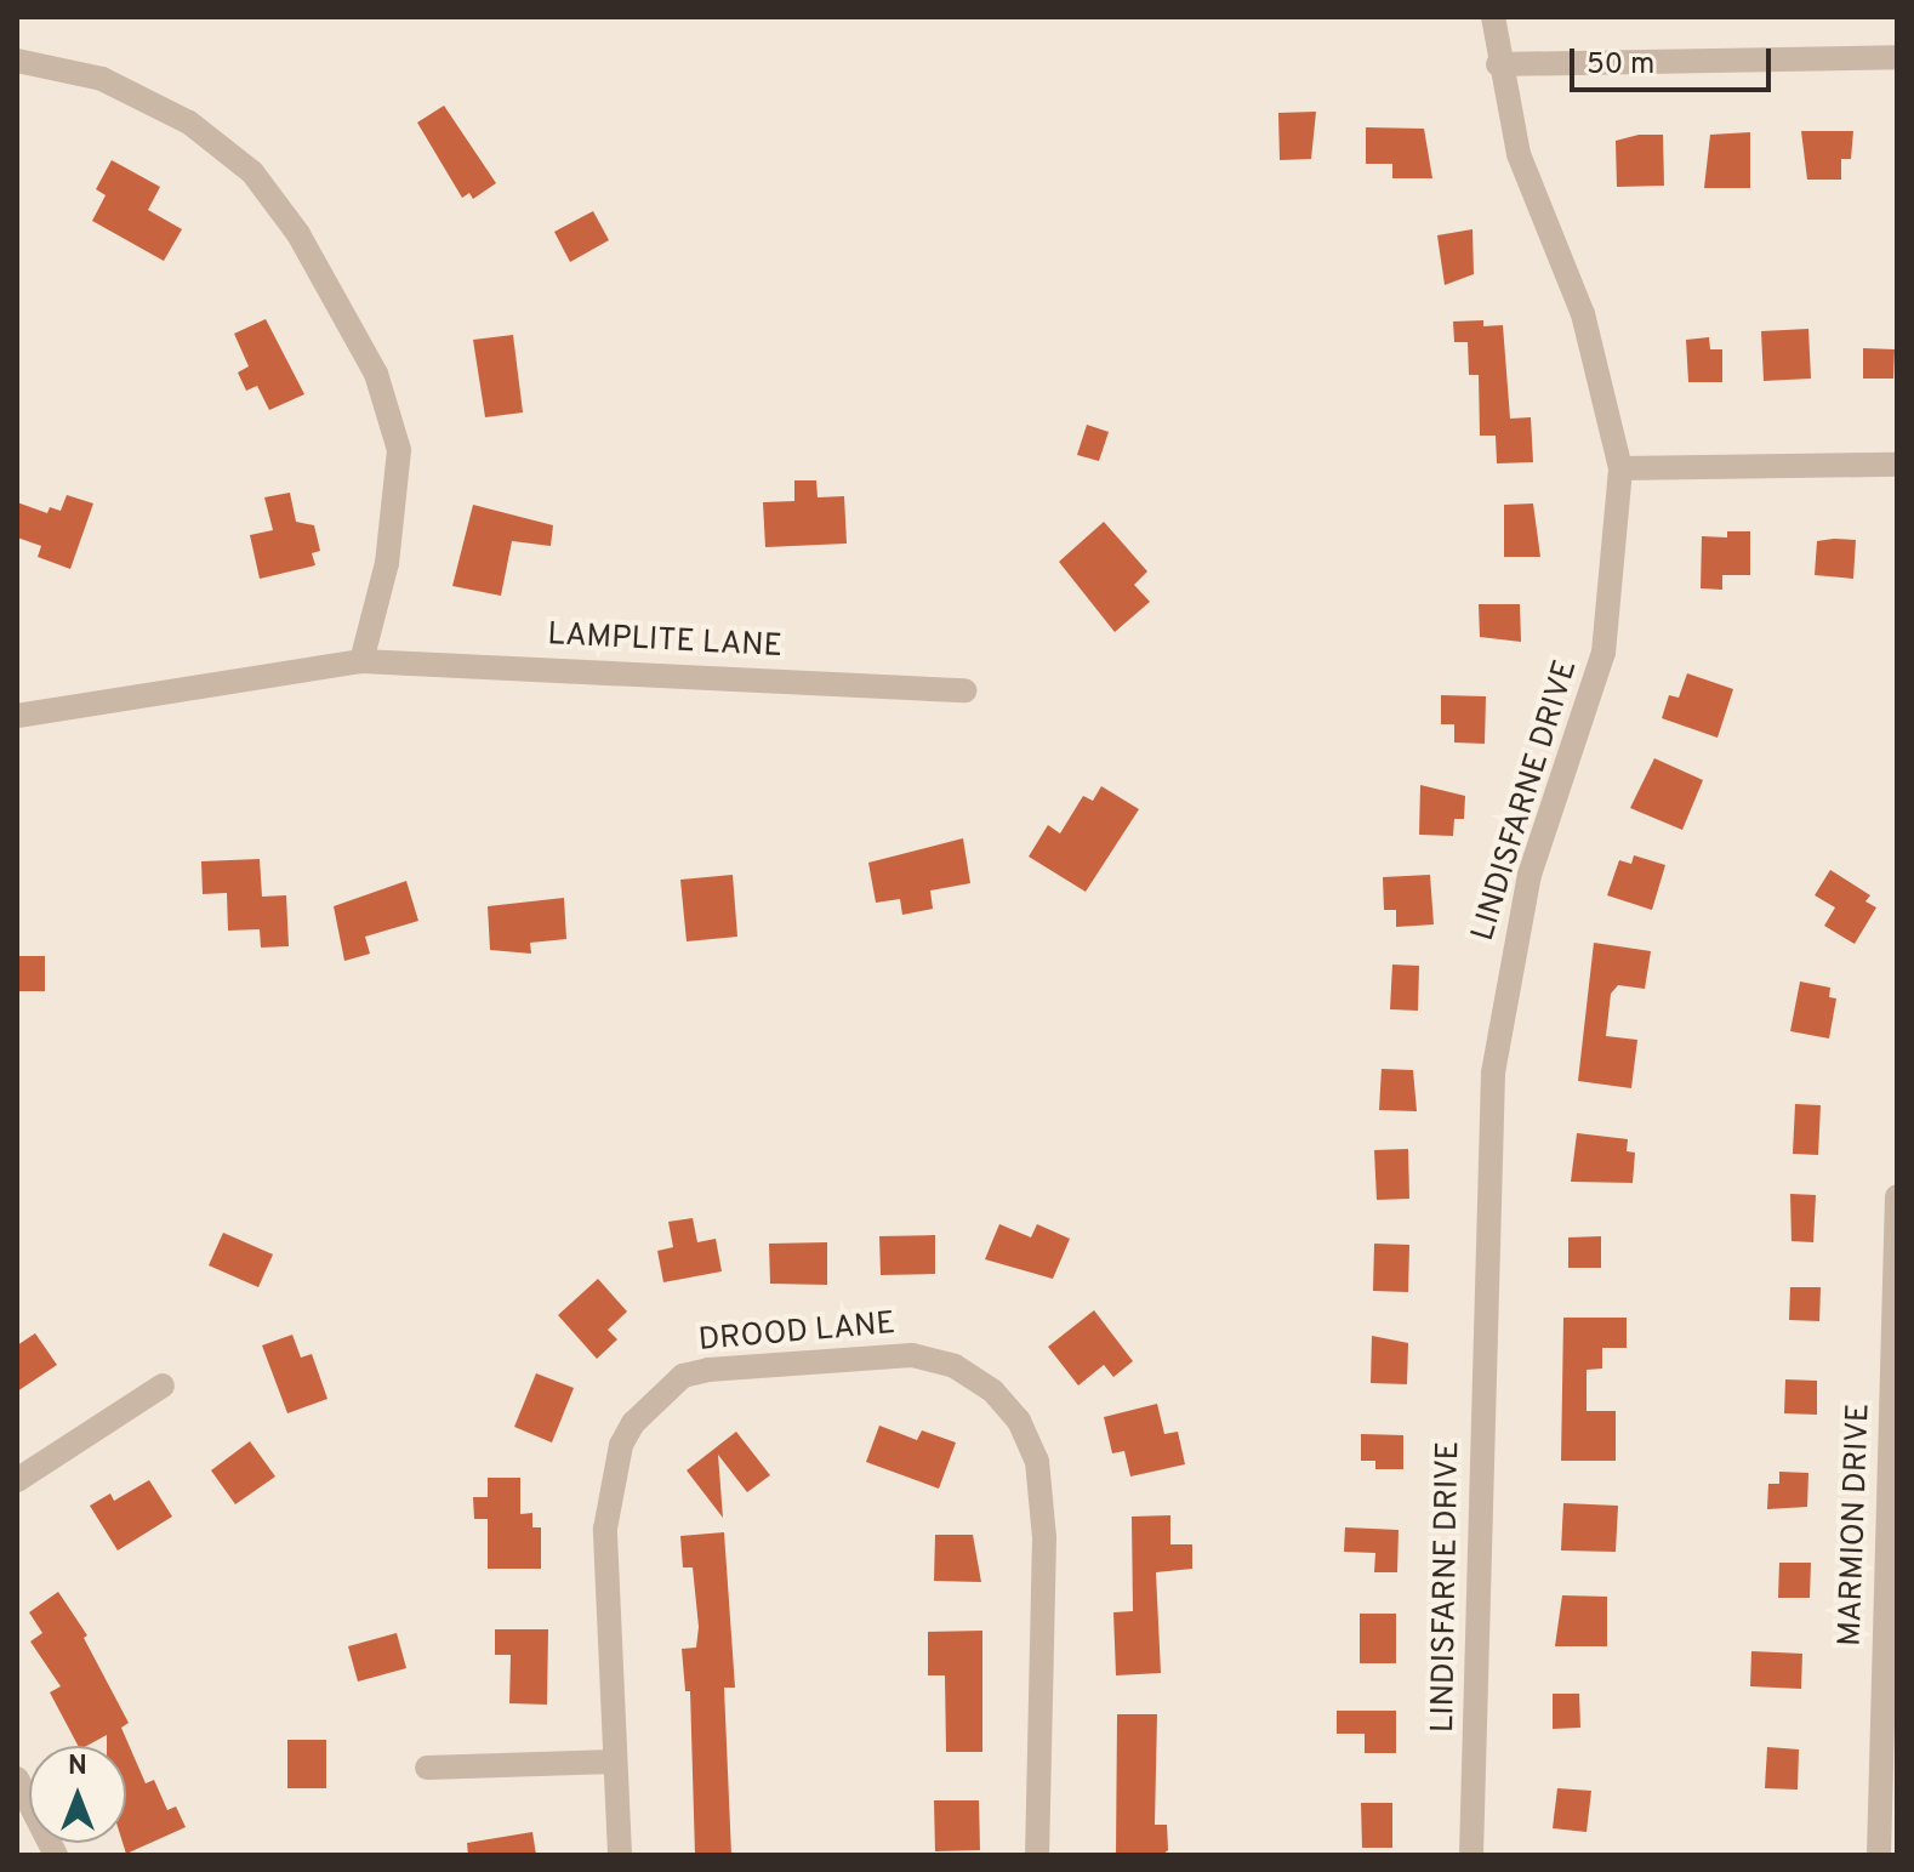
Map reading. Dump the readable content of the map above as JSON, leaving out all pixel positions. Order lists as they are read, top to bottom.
{
  "streets": {
    "street": [
      "LAMPLITE LANE",
      "LINDISFARNE DRIVE",
      "DROOD LANE",
      "MARMION DRIVE"
    ]
  },
  "scale_bar": "50 m",
  "north": "top"
}
